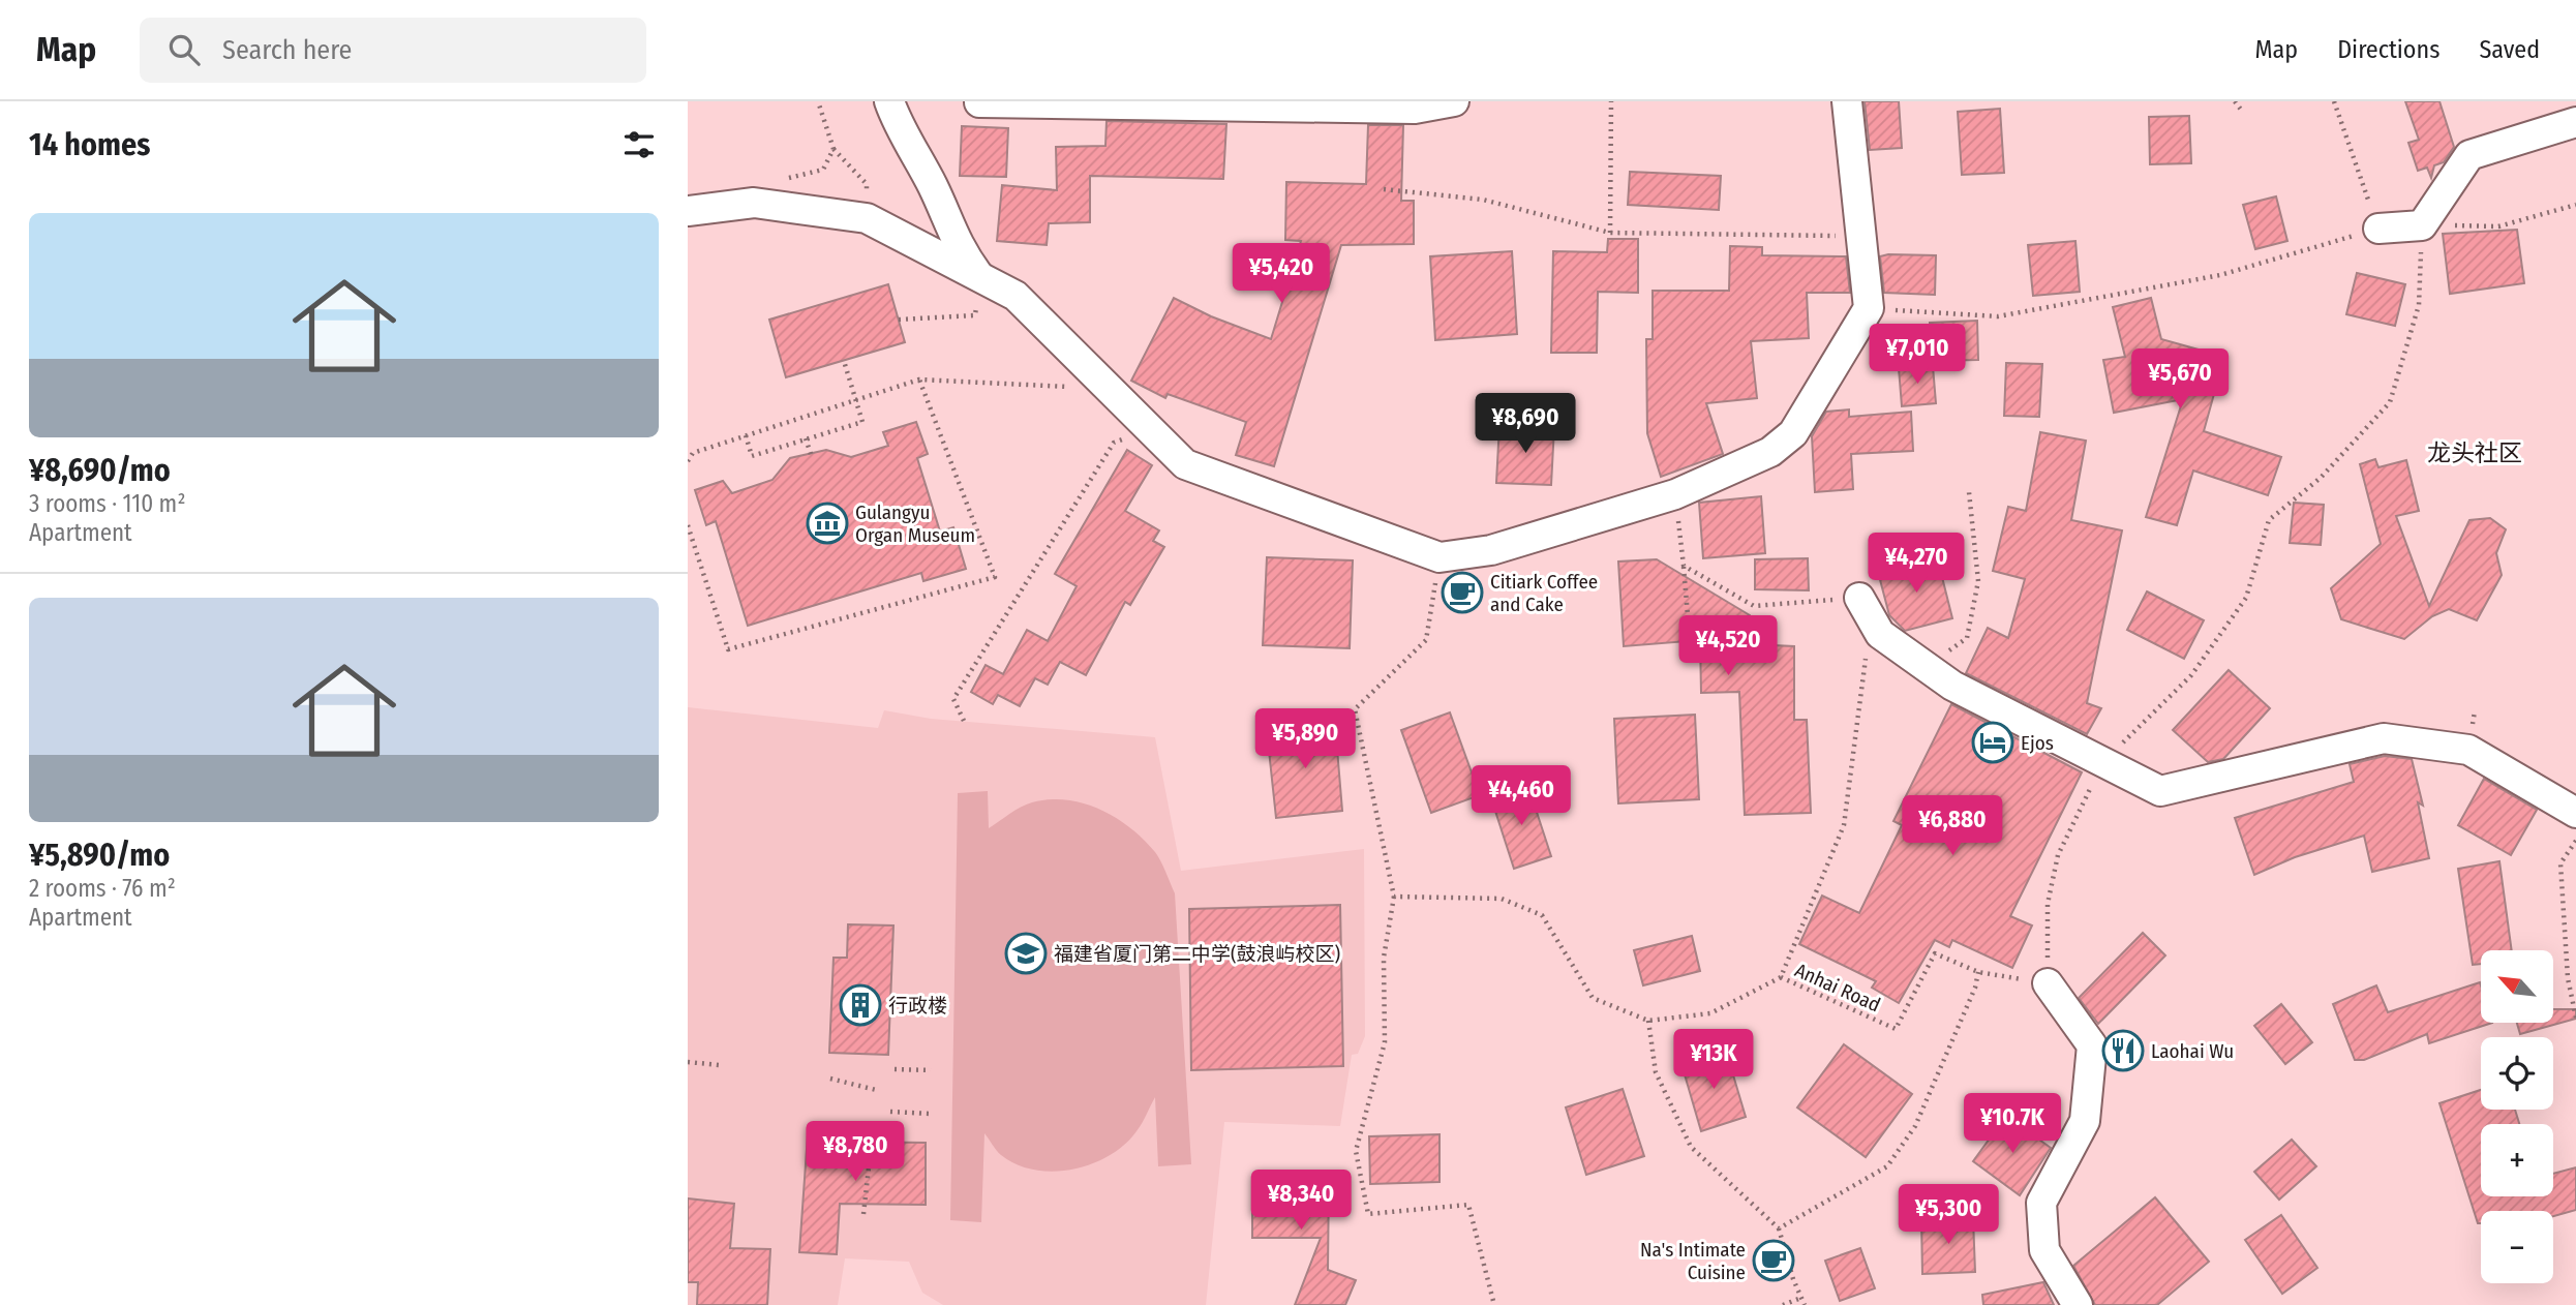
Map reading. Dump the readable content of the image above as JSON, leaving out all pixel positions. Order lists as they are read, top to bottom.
{
  "streets": {
    "path": ["Anhai Road"]
  },
  "districts": ["龙头社区"],
  "places": {
    "museum": ["Gulangyu Organ Museum"],
    "cafe": ["Citiark Coffee and Cake", "Na's Intimate Cuisine"],
    "hotel": ["Ejos"],
    "school or university": ["福建省厦门第二中学(鼓浪屿校区)"],
    "building": ["行政楼"],
    "restaurant": ["Laohai Wu"]
  },
  "north": "top left",
  "page": {
    "header": "Map",
    "search": "Search here",
    "nav": ["Map", "Directions", "Saved"],
    "heading": "14 homes",
    "list": [
      {
        "name": "¥8,690/mo",
        "note": "3 rooms · 110 m² · Apartment"
      },
      {
        "name": "¥5,890/mo",
        "note": "2 rooms · 76 m² · Apartment"
      }
    ],
    "price": [
      "¥5,420",
      "¥7,010",
      "¥5,670",
      "¥8,690",
      "¥4,270",
      "¥4,520",
      "¥5,890",
      "¥4,460",
      "¥6,880",
      "¥13K",
      "¥10.7K",
      "¥8,780",
      "¥8,340",
      "¥5,300"
    ],
    "map_buttons": ["+", "−"]
  }
}
